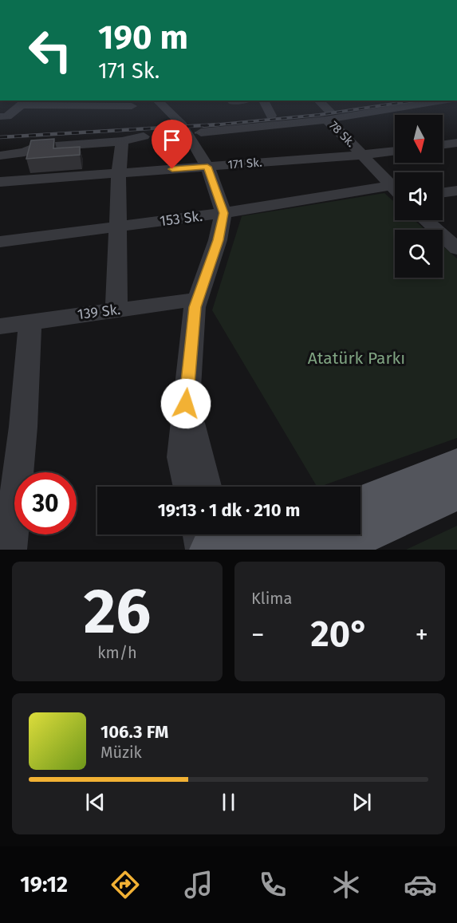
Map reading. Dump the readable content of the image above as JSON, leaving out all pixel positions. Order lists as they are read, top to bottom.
{
  "streets": {
    "street": [
      "78 Sk.",
      "171 Sk.",
      "153 Sk.",
      "139 Sk."
    ]
  },
  "crossings": [
    ["78 Sk.", "171 Sk."]
  ],
  "parks": ["Atatürk Parkı"],
  "north": "bottom",
  "page": {
    "turn": ["190 m", "171 Sk."],
    "limit": "30",
    "trip": "19:13 · 1 dk · 210 m",
    "tile": [
      ["26", "km/h"],
      "Klima"
    ],
    "heat": ["−", "20°", "+"],
    "song": ["106.3 FM", "Müzik"],
    "tabs": "19:12"
  }
}
